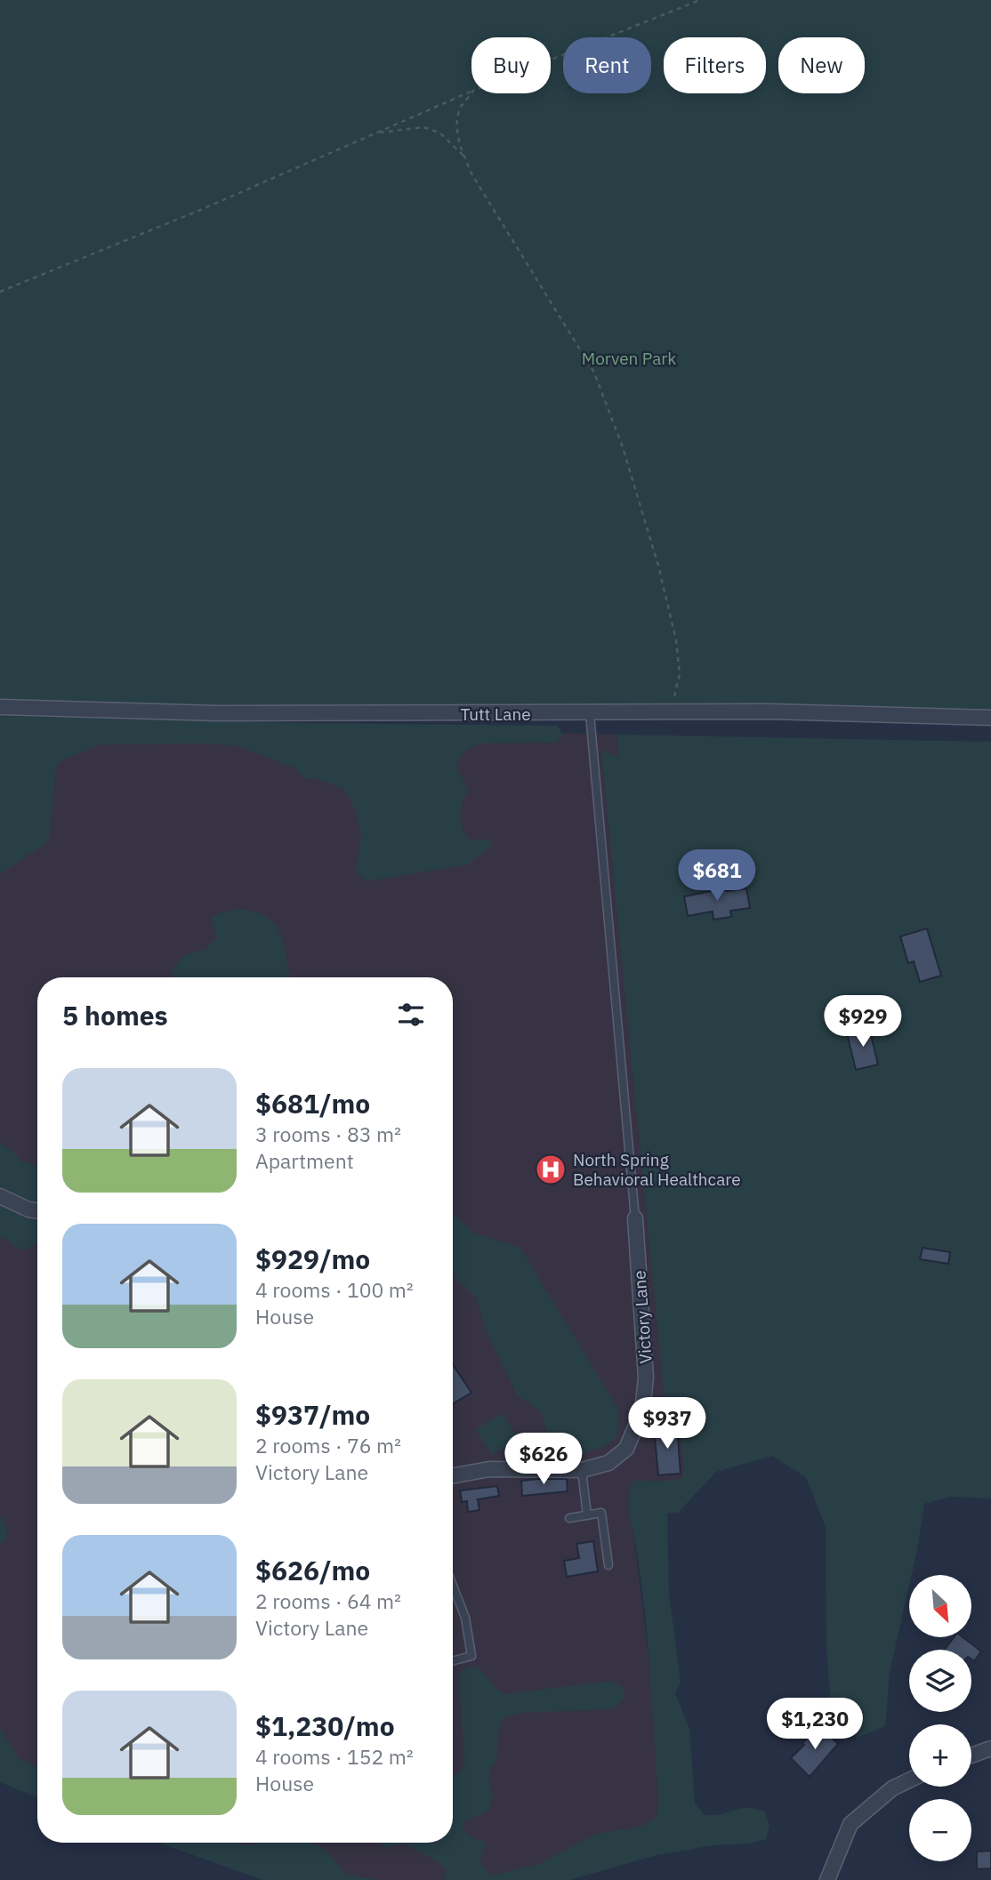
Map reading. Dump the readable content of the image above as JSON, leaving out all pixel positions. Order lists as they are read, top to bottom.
{
  "streets": {
    "street": ["Tutt Lane", "Victory Lane"]
  },
  "parks": ["Morven Park"],
  "places": {
    "hospital": ["North Spring Behavioral Healthcare"]
  },
  "north": "bottom right",
  "page": {
    "chip": [
      "Buy",
      "Rent",
      "Filters",
      "New"
    ],
    "price": [
      "$681",
      "$929",
      "$937",
      "$626",
      "$1,230"
    ],
    "heading": "5 homes",
    "list": [
      {
        "name": "$681/mo",
        "note": "3 rooms · 83 m² · Apartment"
      },
      {
        "name": "$929/mo",
        "note": "4 rooms · 100 m² · House"
      },
      {
        "name": "$937/mo",
        "note": "2 rooms · 76 m² · Victory Lane"
      },
      {
        "name": "$626/mo",
        "note": "2 rooms · 64 m² · Victory Lane"
      },
      {
        "name": "$1,230/mo",
        "note": "4 rooms · 152 m² · House"
      }
    ],
    "map_buttons": ["+", "−"]
  }
}
